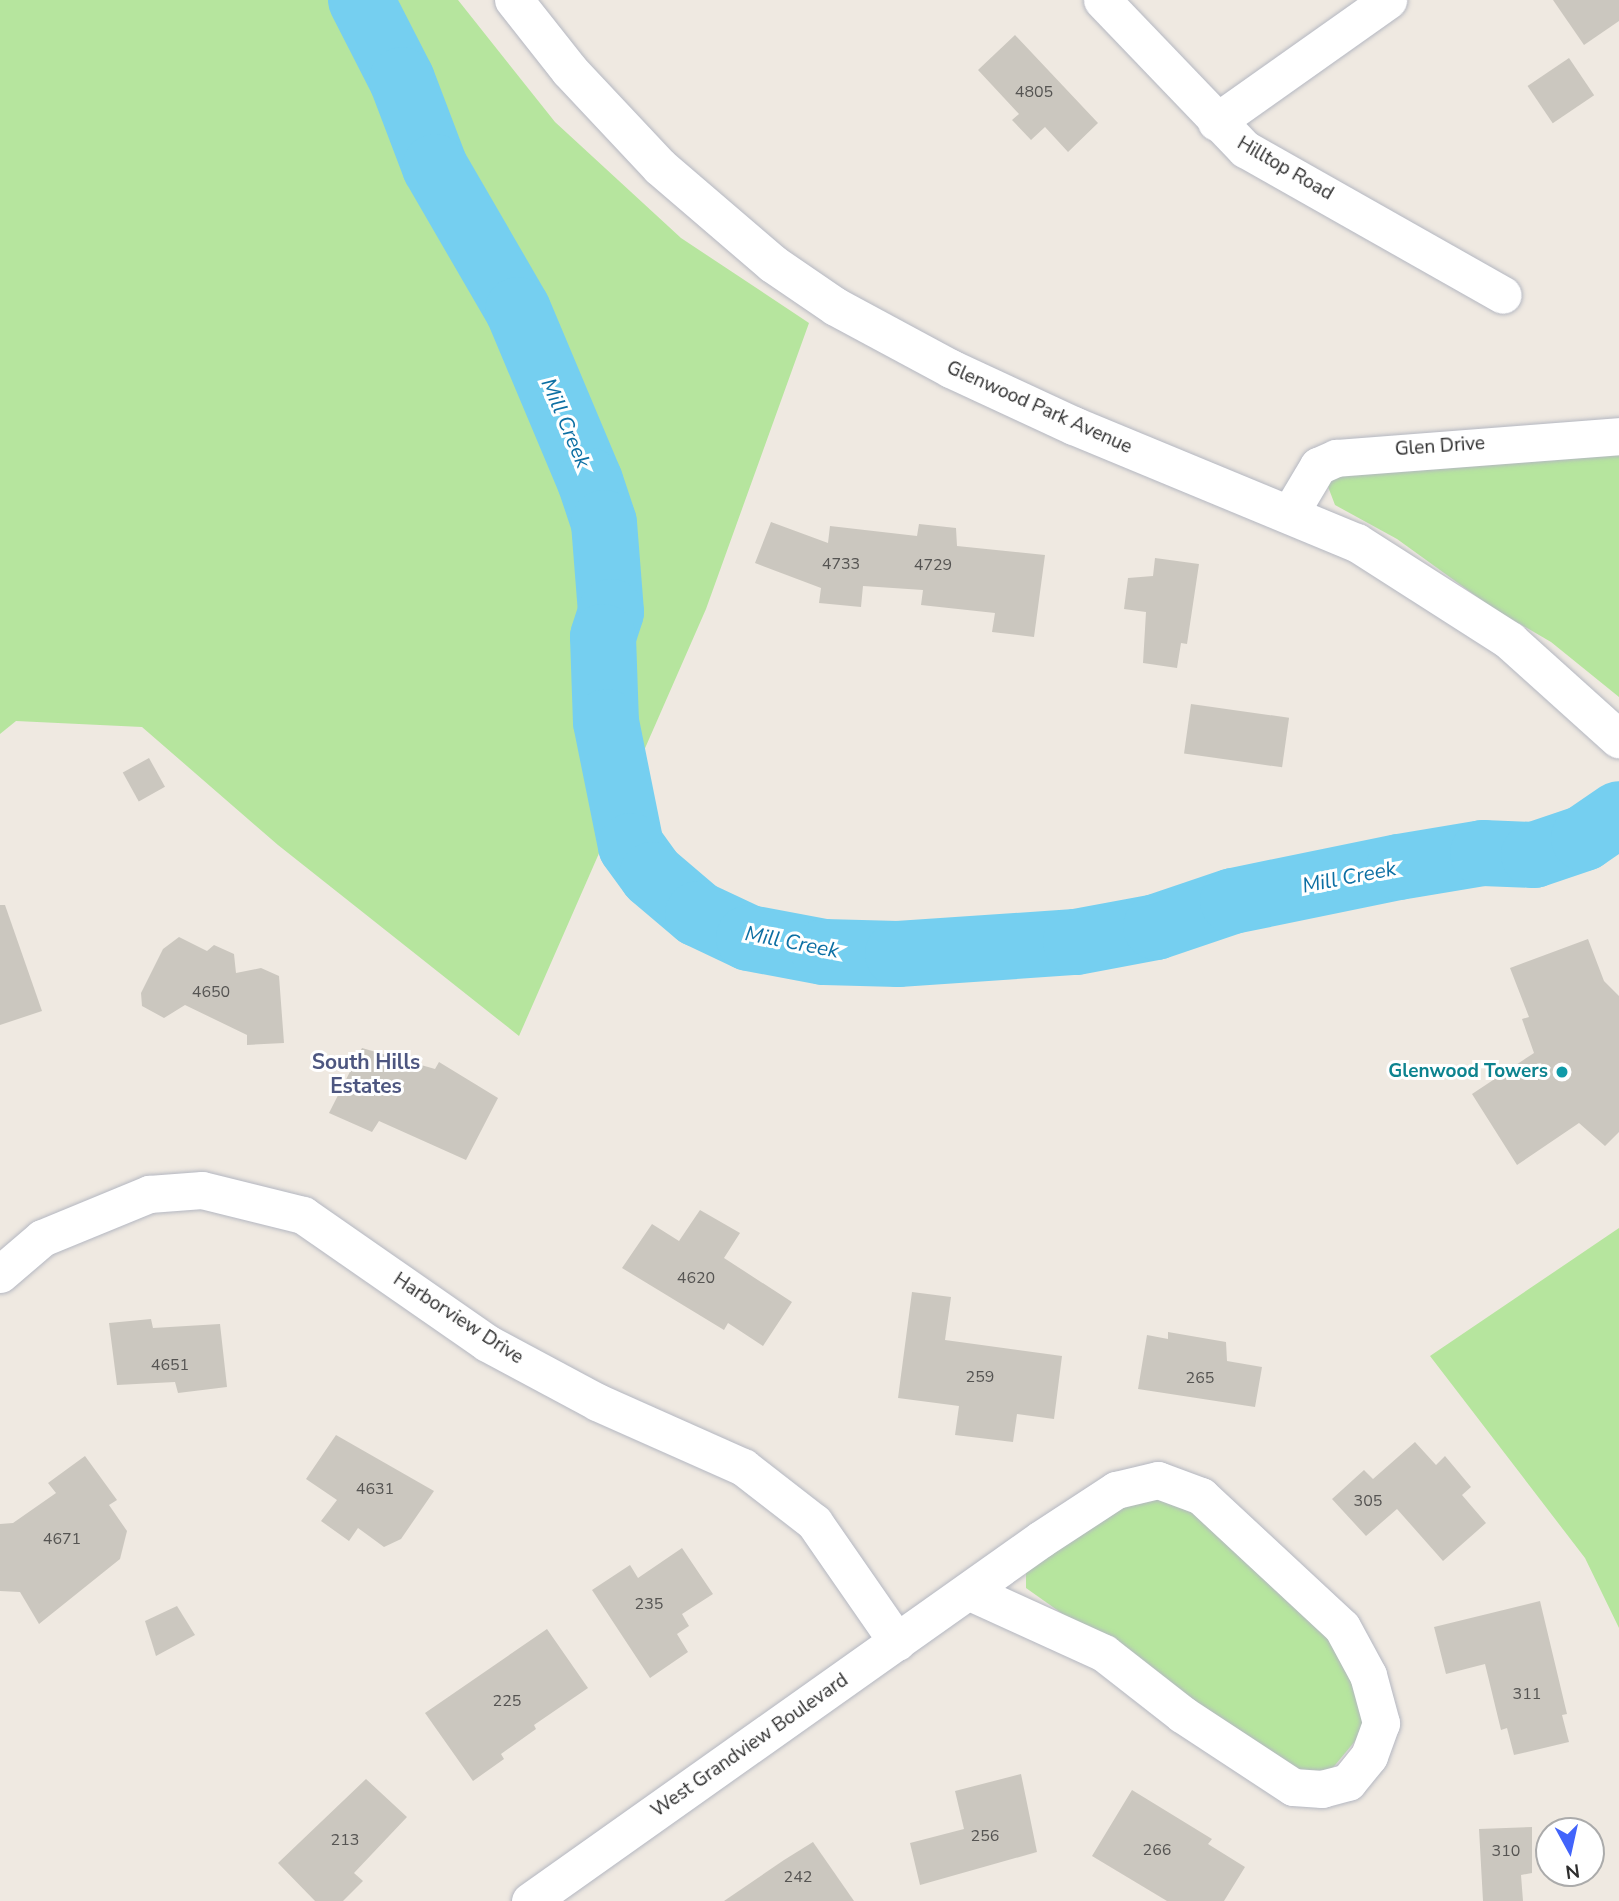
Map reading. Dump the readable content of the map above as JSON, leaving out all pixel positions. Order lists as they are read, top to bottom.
{
  "streets": {
    "main road": ["Glenwood Park Avenue"],
    "street": [
      "Hilltop Road",
      "Glen Drive",
      "Harborview Drive",
      "West Grandview Boulevard"
    ]
  },
  "crossings": [
    ["Glenwood Park Avenue", "Glen Drive"],
    ["Harborview Drive", "West Grandview Boulevard"]
  ],
  "districts": ["South Hills Estates"],
  "water": ["Mill Creek"],
  "places": ["Glenwood Towers"],
  "house_numbers": [
    "4805",
    "4733",
    "4729",
    "4650",
    "4620",
    "4651",
    "259",
    "265",
    "4631",
    "305",
    "4671",
    "235",
    "311",
    "225",
    "256",
    "213",
    "266",
    "310",
    "242"
  ],
  "north": "bottom"
}
